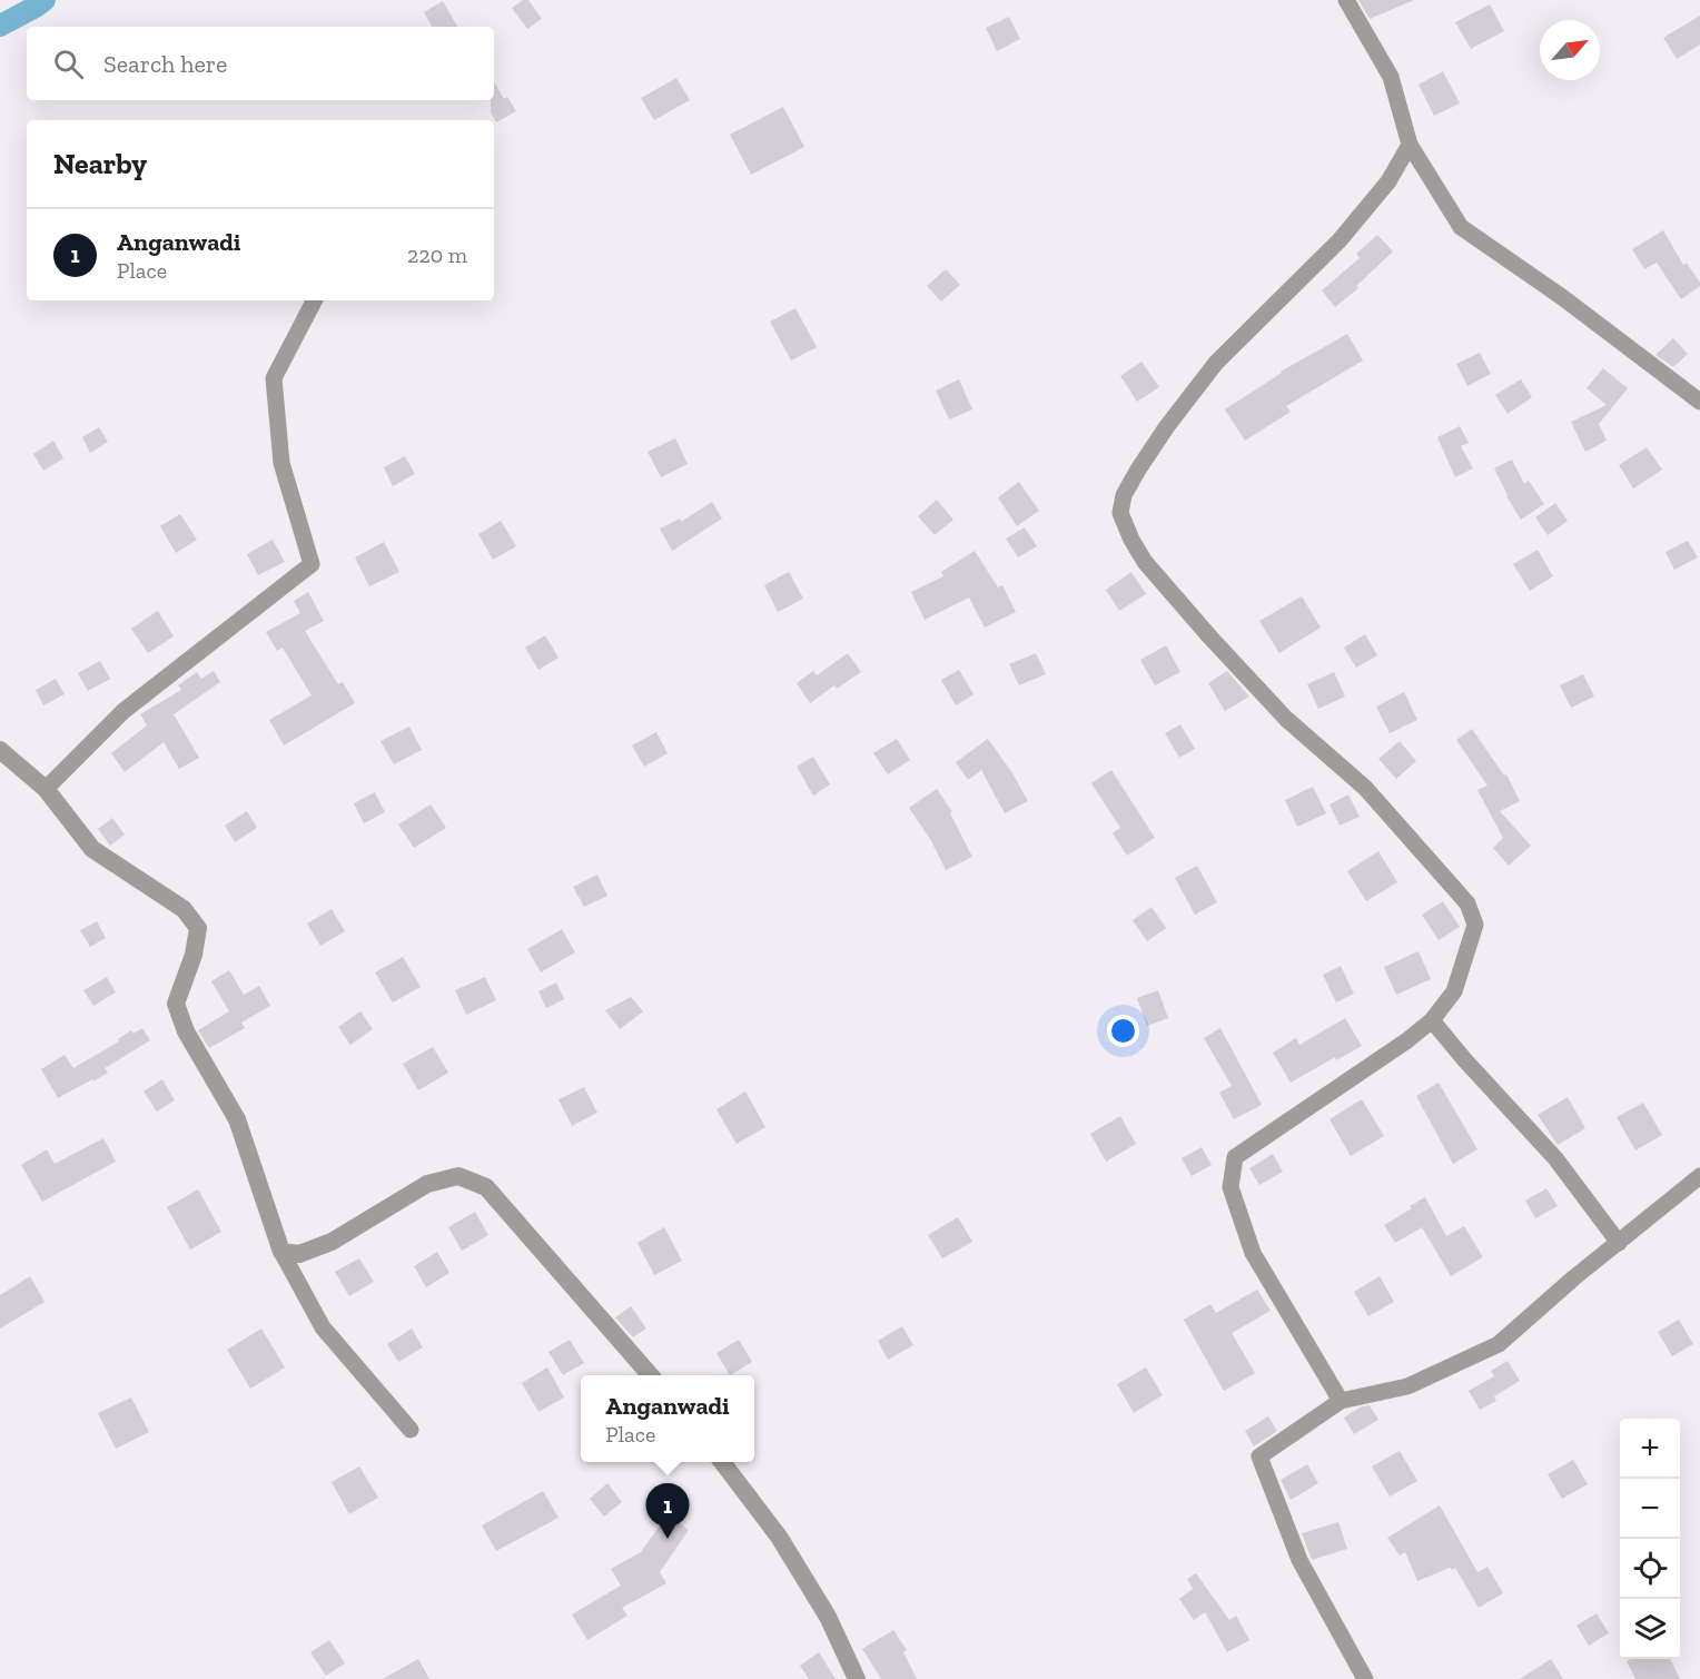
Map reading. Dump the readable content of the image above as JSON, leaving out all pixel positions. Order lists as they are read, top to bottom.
{
  "north": "top right",
  "page": {
    "search": "Search here",
    "heading": "Nearby",
    "list": [
      {
        "mark": "1",
        "name": "Anganwadi",
        "note": "Place",
        "value": "220 m"
      }
    ],
    "popup": ["Anganwadi", "Place"],
    "map_buttons": ["+", "−"],
    "pins": "1"
  }
}
